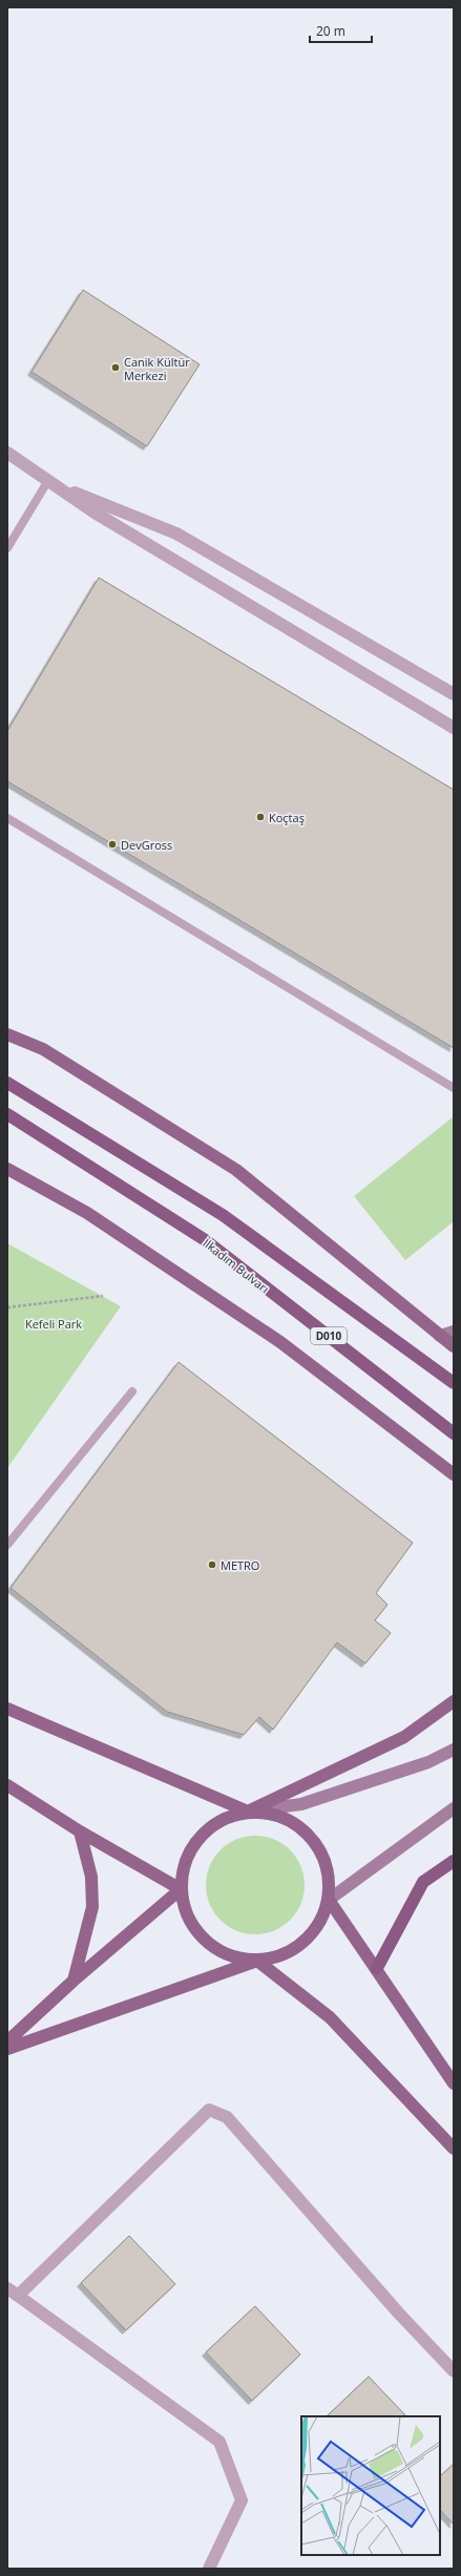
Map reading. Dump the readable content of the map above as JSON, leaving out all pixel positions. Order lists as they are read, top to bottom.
{
  "streets": {
    "highway": ["İlkadım Bulvarı", "D010"]
  },
  "parks": ["Kefeli Park"],
  "places": [
    "Canik Kültür Merkezi",
    "Koçtaş",
    "DevGross",
    "METRO"
  ],
  "scale_bar": "20 m"
}
